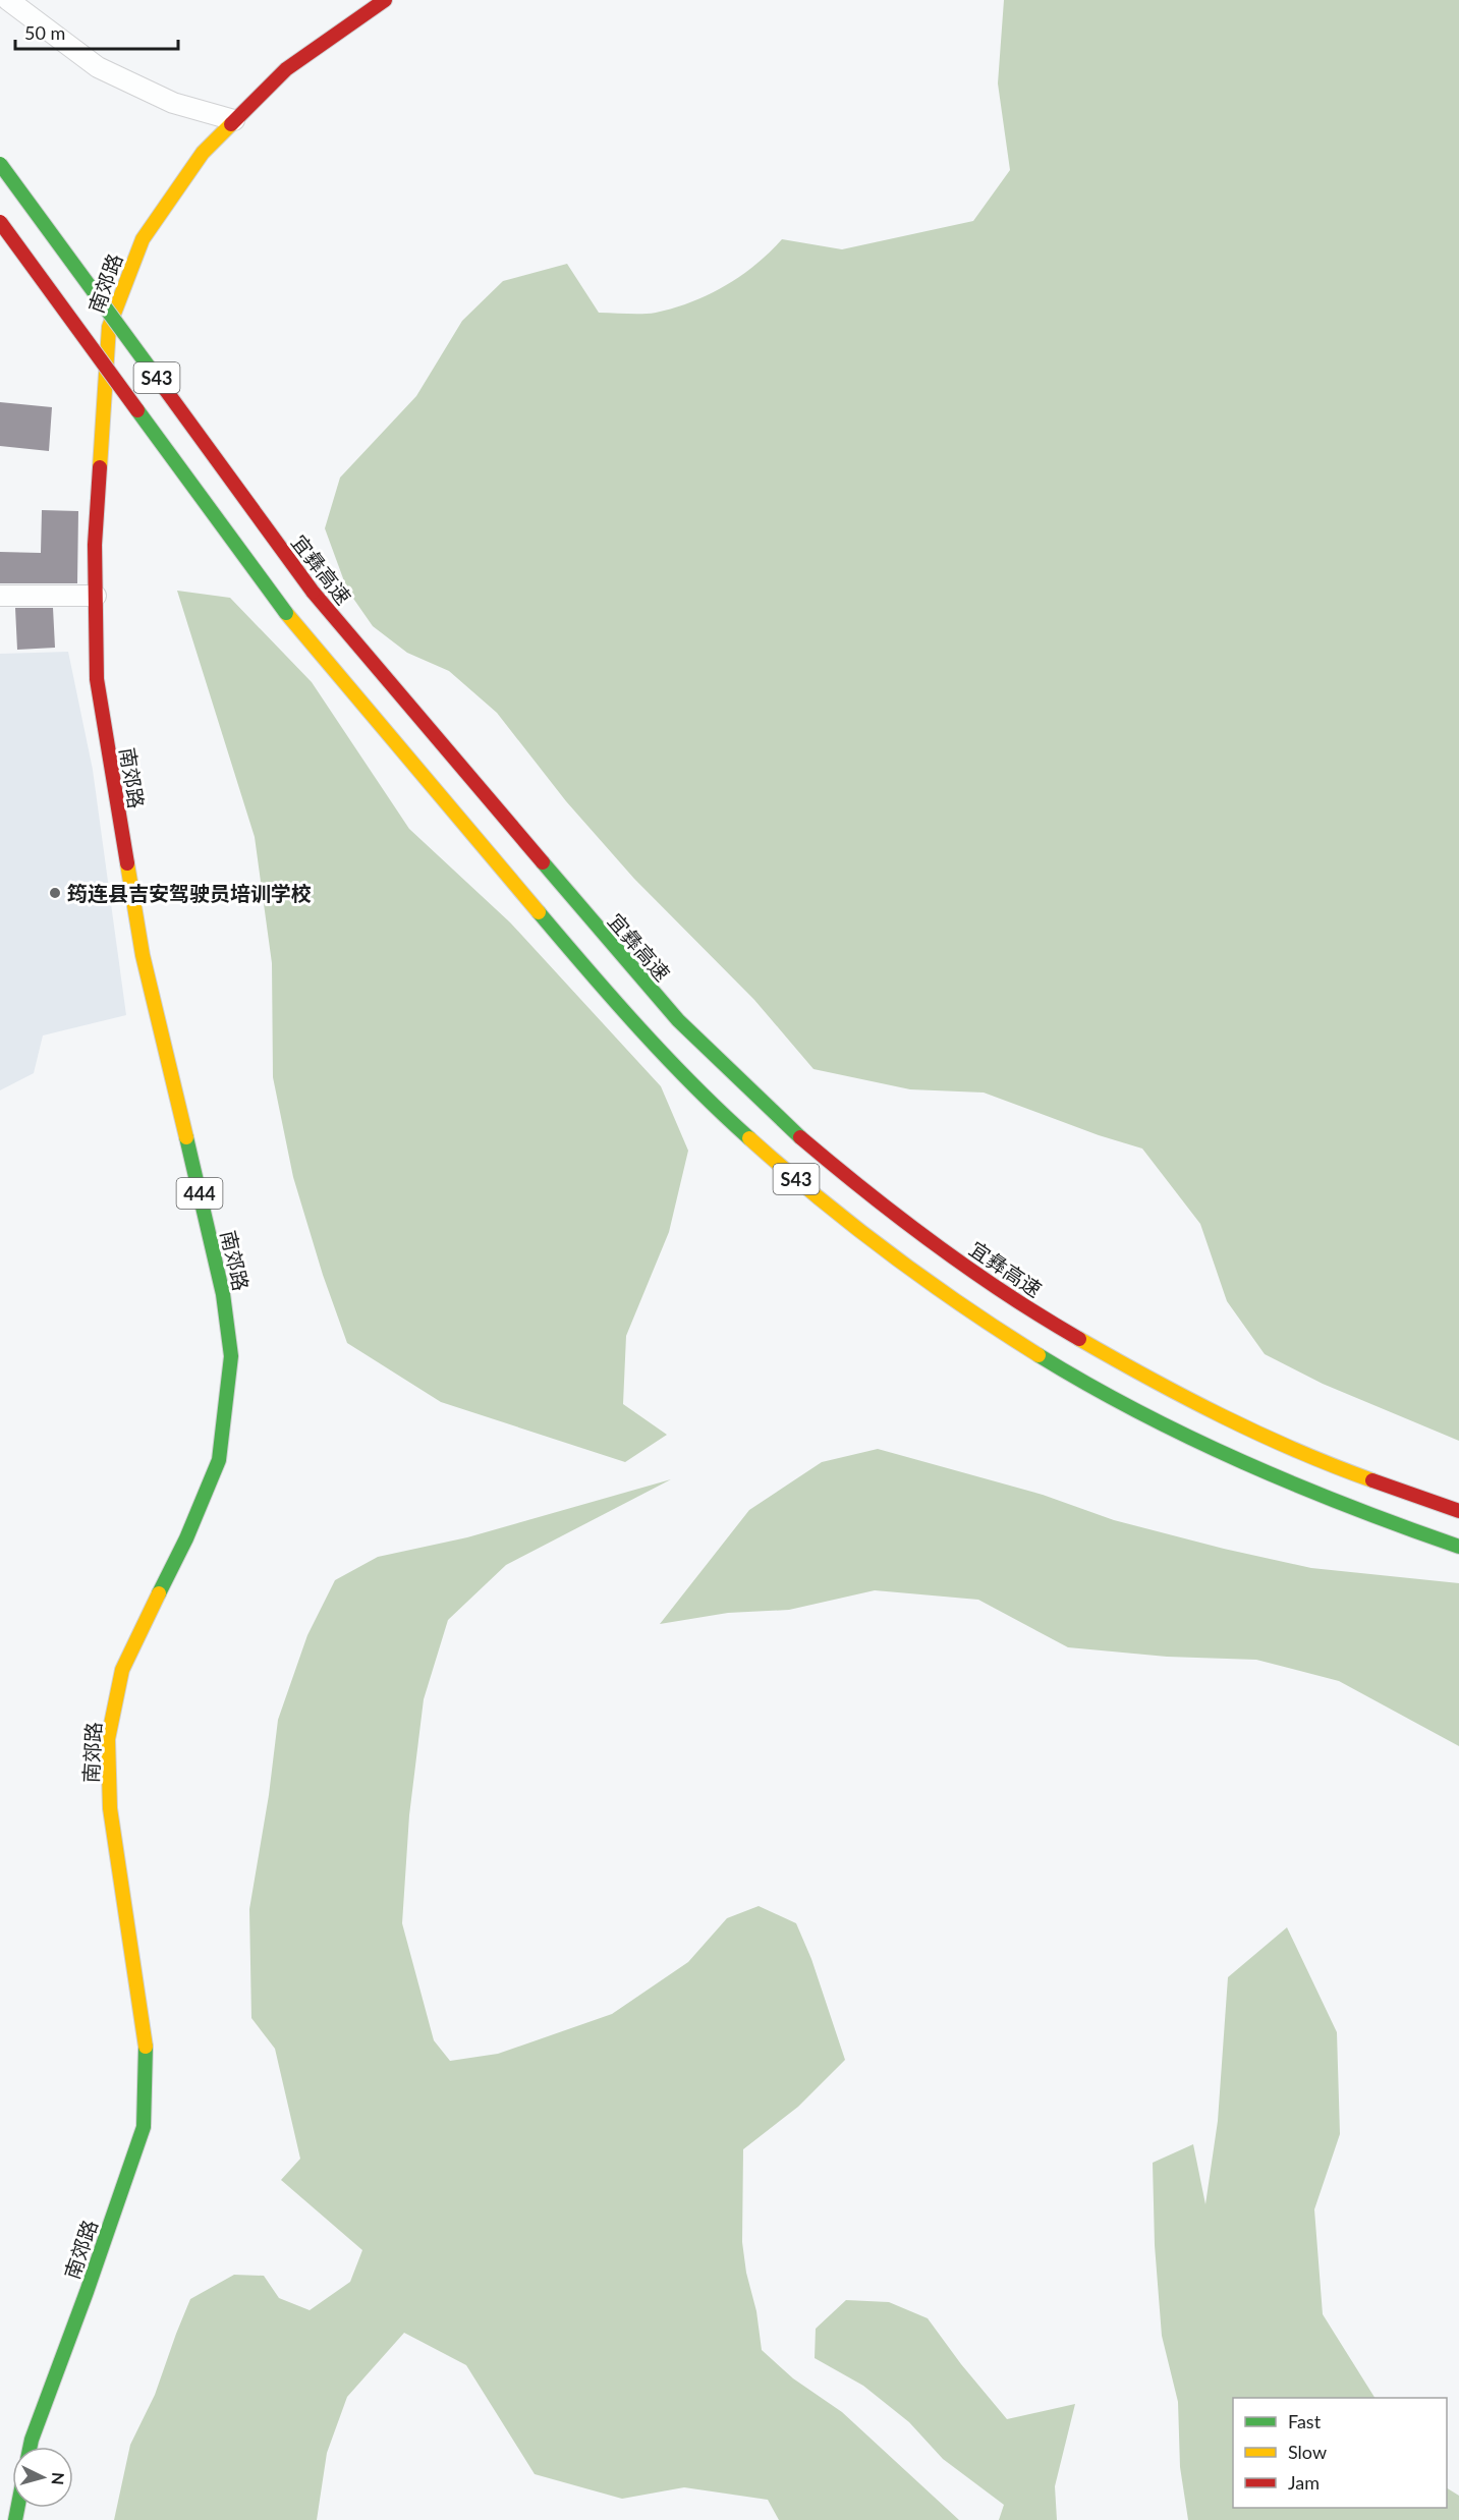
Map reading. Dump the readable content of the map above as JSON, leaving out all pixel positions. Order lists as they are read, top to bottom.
{
  "streets": {
    "main road": [
      "南郊路",
      "S43",
      "宜彝高速",
      "444"
    ]
  },
  "places": ["筠连县吉安驾驶员培训学校"],
  "legend": ["Fast", "Slow", "Jam"],
  "scale_bar": "50 m",
  "north": "right"
}
